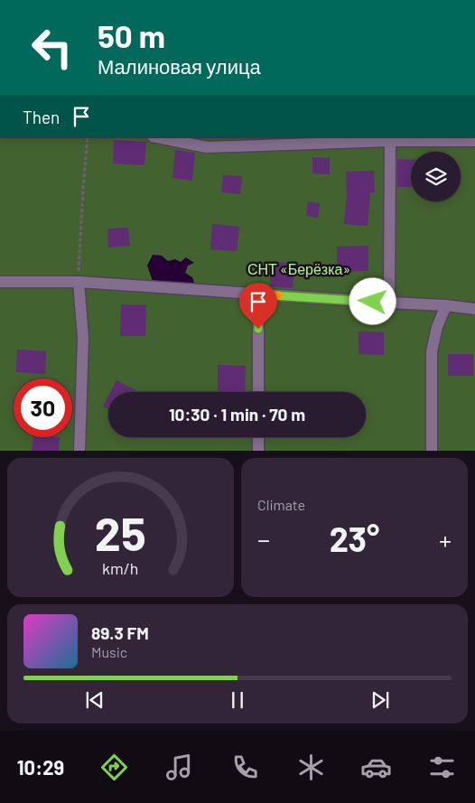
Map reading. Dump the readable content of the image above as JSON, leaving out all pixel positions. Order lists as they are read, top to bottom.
{
  "parks": ["СНТ «Берёзка»"],
  "page": {
    "turn": ["50 m", "Малиновая улица"],
    "then": "Then",
    "limit": "30",
    "trip": "10:30 · 1 min · 70 m",
    "tile": "Climate",
    "heat": ["−", "23°", "+"],
    "song": ["89.3 FM", "Music"],
    "tabs": "10:29",
    "gauge": ["25", "km/h"]
  }
}
